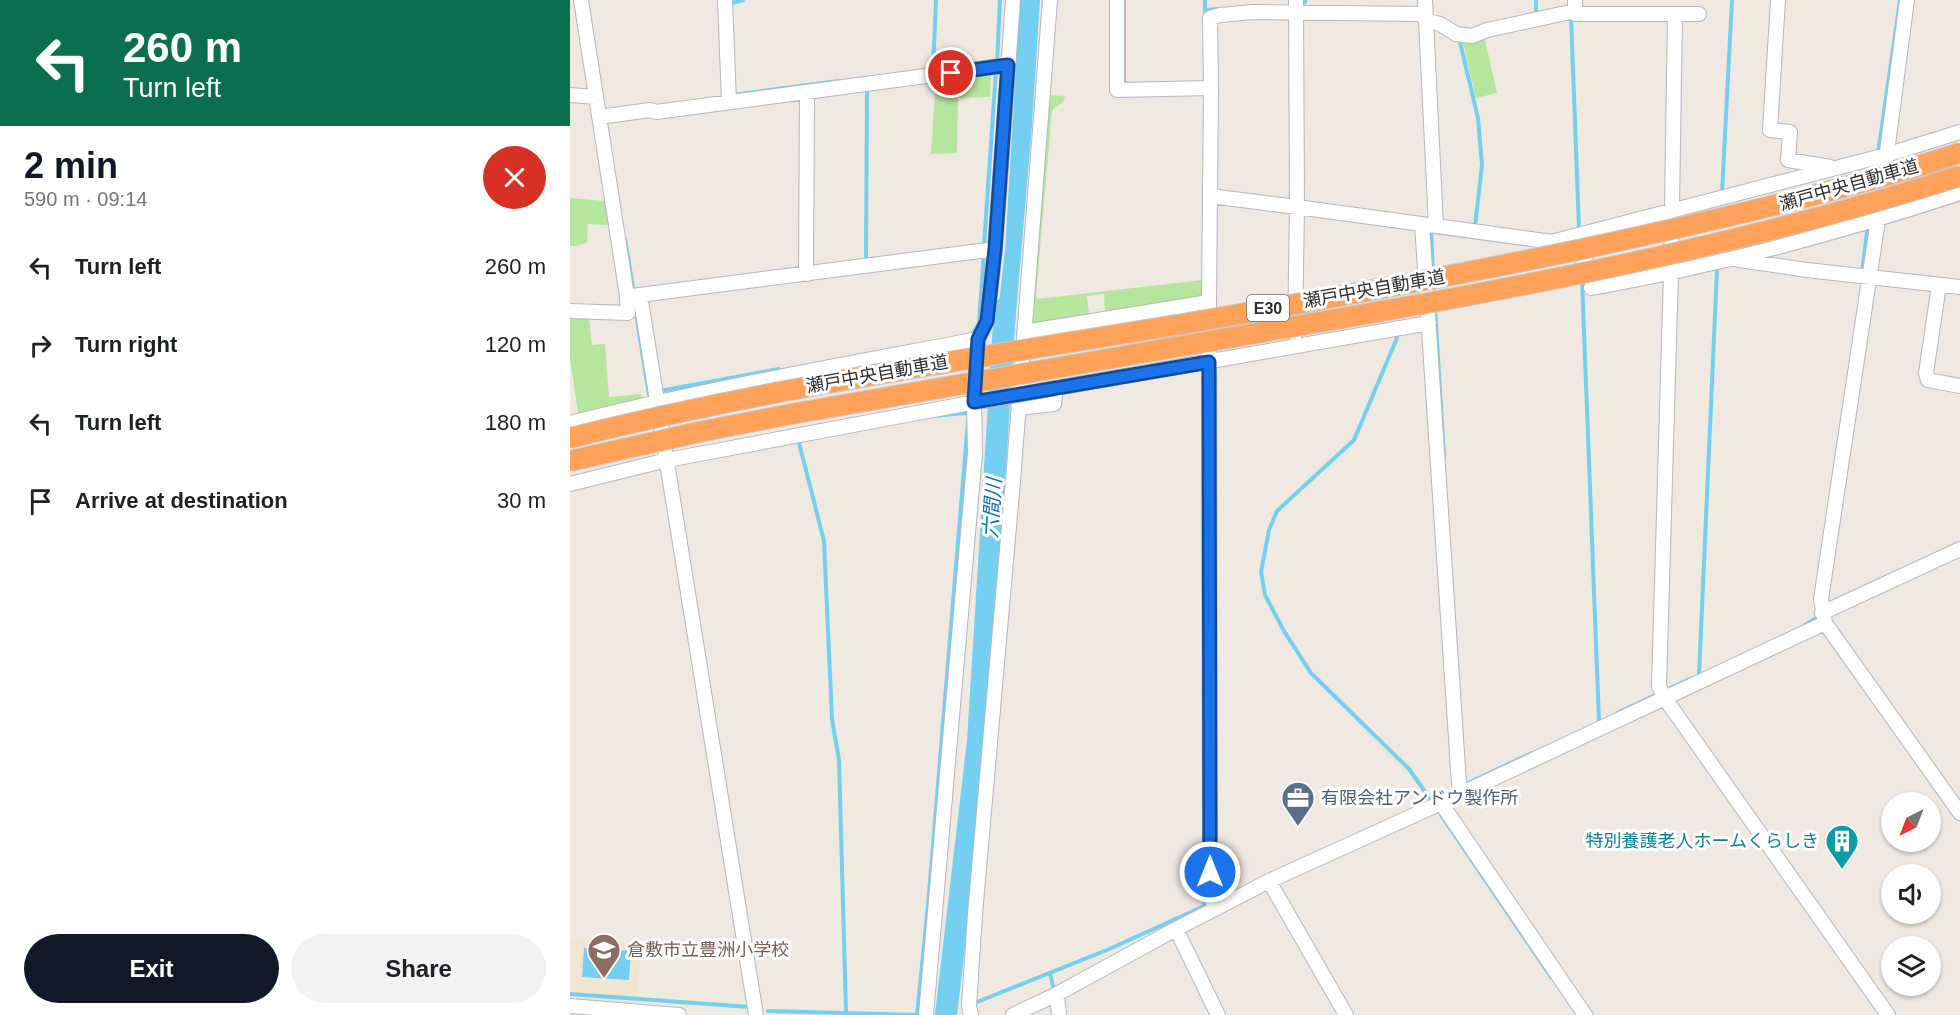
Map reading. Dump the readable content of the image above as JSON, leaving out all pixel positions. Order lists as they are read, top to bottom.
{
  "streets": {
    "highway": ["瀬戸中央自動車道", "E30"]
  },
  "water": ["六間川"],
  "places": {
    "office": ["有限会社アンドウ製作所"],
    "building": ["特別養護老人ホームくらしき"],
    "school or university": ["倉敷市立豊洲小学校"]
  },
  "north": "bottom left",
  "page": {
    "turn": ["260 m", "Turn left"],
    "heading": ["2 min", "590 m · 09:14"],
    "list": [
      {
        "name": "Turn left",
        "value": "260 m"
      },
      {
        "name": "Turn right",
        "value": "120 m"
      },
      {
        "name": "Turn left",
        "value": "180 m"
      },
      {
        "name": "Arrive at destination",
        "value": "30 m"
      }
    ],
    "buttons": ["Exit", "Share"]
  }
}
